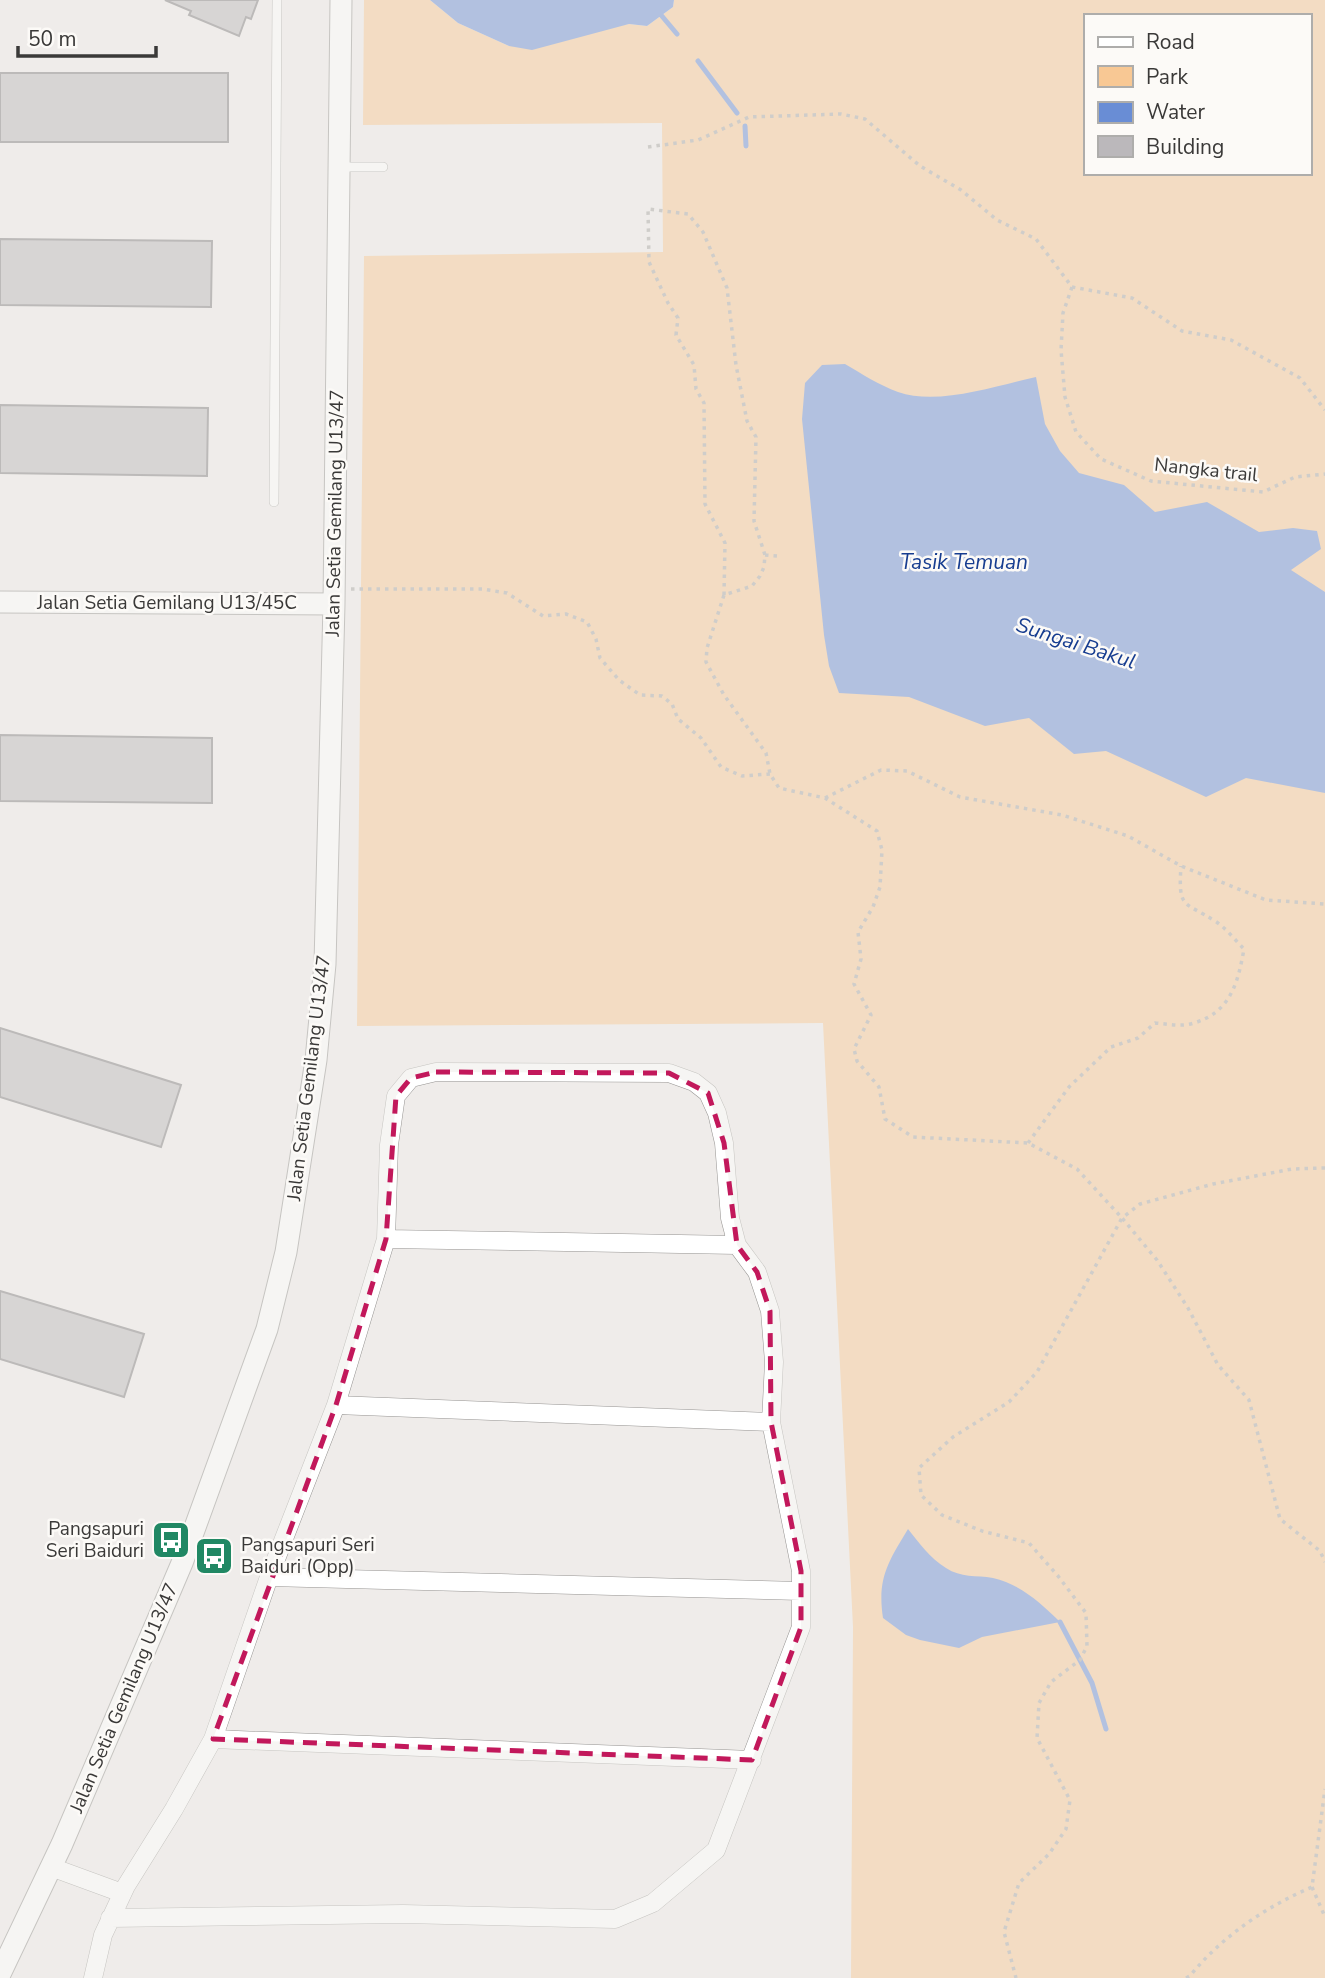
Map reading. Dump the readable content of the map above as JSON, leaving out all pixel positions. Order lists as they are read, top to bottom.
{
  "streets": {
    "street": ["Jalan Setia Gemilang U13/47", "Jalan Setia Gemilang U13/45C"],
    "path": ["Nangka trail"]
  },
  "crossings": [
    ["Jalan Setia Gemilang U13/47", "Jalan Setia Gemilang U13/45C"]
  ],
  "water": ["Tasik Temuan", "Sungai Bakul"],
  "places": {
    "bus stop": ["Pangsapuri Seri Baiduri", "Pangsapuri Seri Baiduri (Opp)"]
  },
  "legend": [
    "Road",
    "Park",
    "Water",
    "Building"
  ],
  "scale_bar": "50 m"
}
